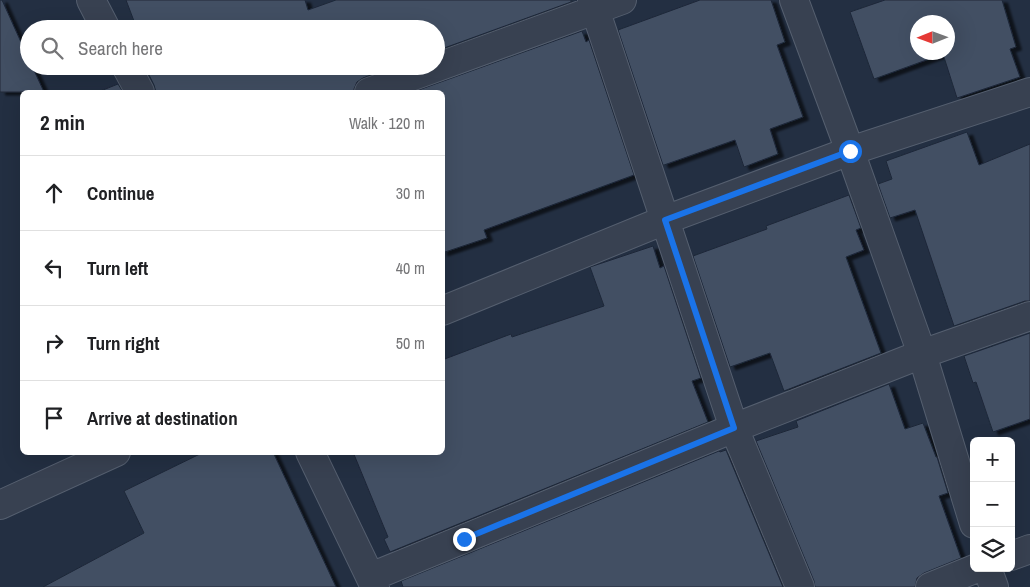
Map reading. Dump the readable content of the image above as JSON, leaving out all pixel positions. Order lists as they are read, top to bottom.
{
  "north": "left",
  "page": {
    "search": "Search here",
    "heading": ["2 min", "Walk · 120 m"],
    "list": [
      ["Continue", "30 m"],
      ["Turn left", "40 m"],
      ["Turn right", "50 m"],
      "Arrive at destination"
    ],
    "map_buttons": ["+", "−"]
  }
}
